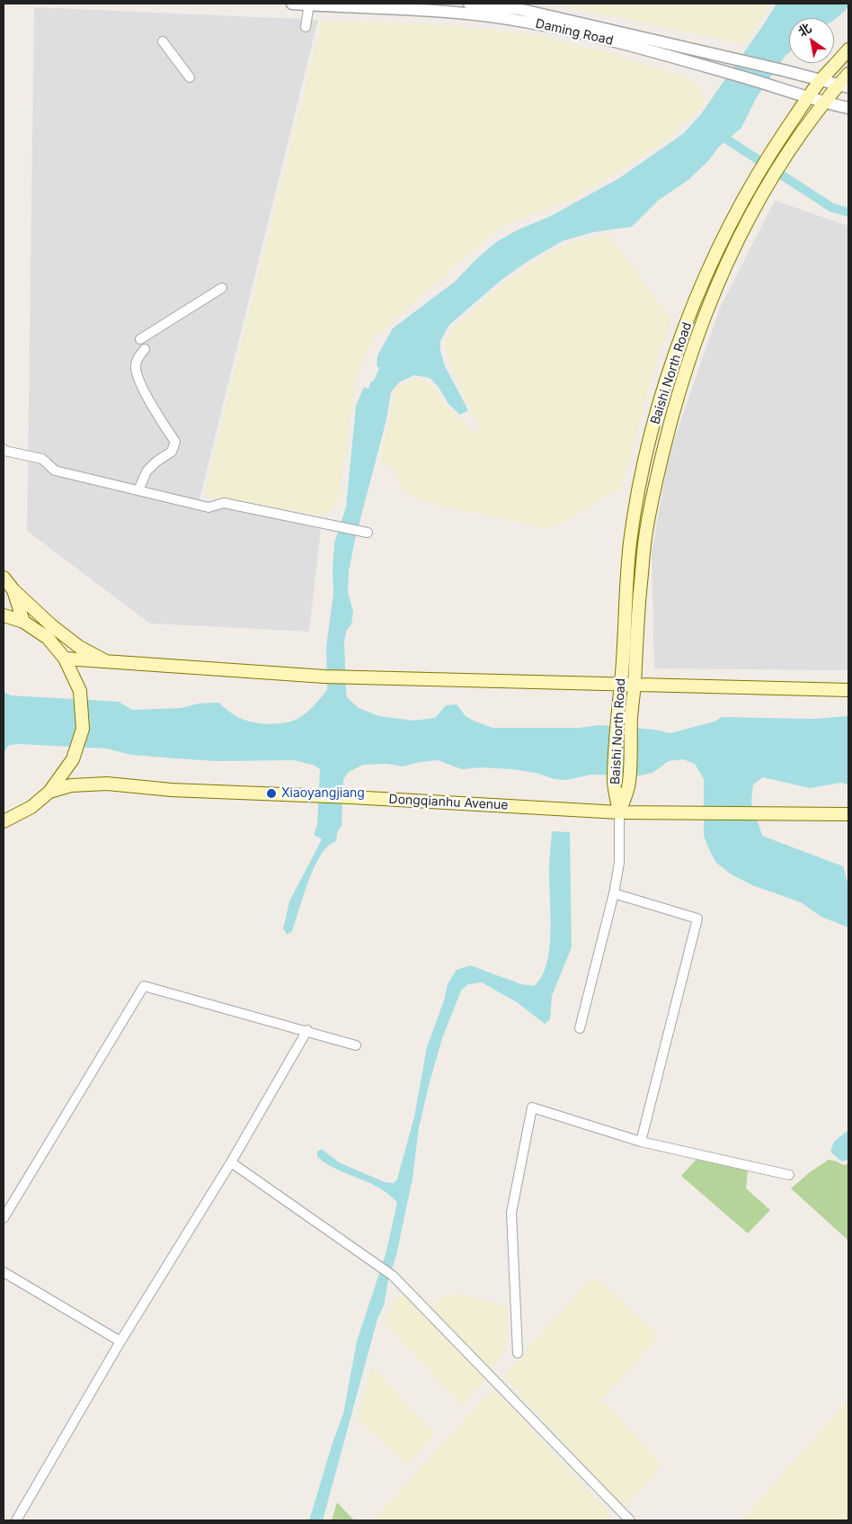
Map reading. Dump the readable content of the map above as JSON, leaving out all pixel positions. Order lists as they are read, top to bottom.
{
  "streets": {
    "main road": ["Baishi North Road", "Dongqianhu Avenue"],
    "street": ["Daming Road"]
  },
  "crossings": [
    ["Daming Road", "Baishi North Road"],
    ["Baishi North Road", "Dongqianhu Avenue"]
  ],
  "places": ["Xiaoyangjiang"],
  "north": "top left"
}
